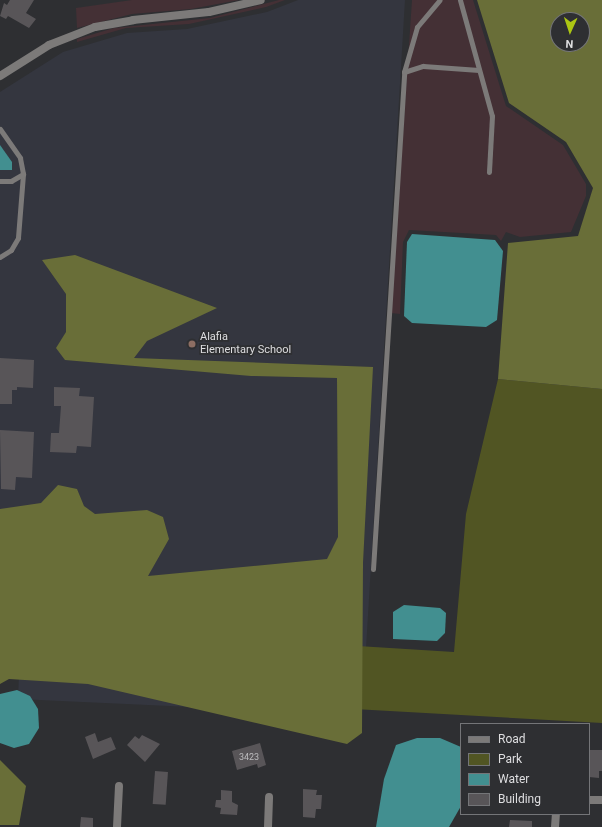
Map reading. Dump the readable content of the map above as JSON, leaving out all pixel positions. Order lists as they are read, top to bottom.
{
  "places": ["Alafia Elementary School"],
  "house_numbers": ["3423"],
  "legend": [
    "Road",
    "Park",
    "Water",
    "Building"
  ],
  "north": "bottom"
}
